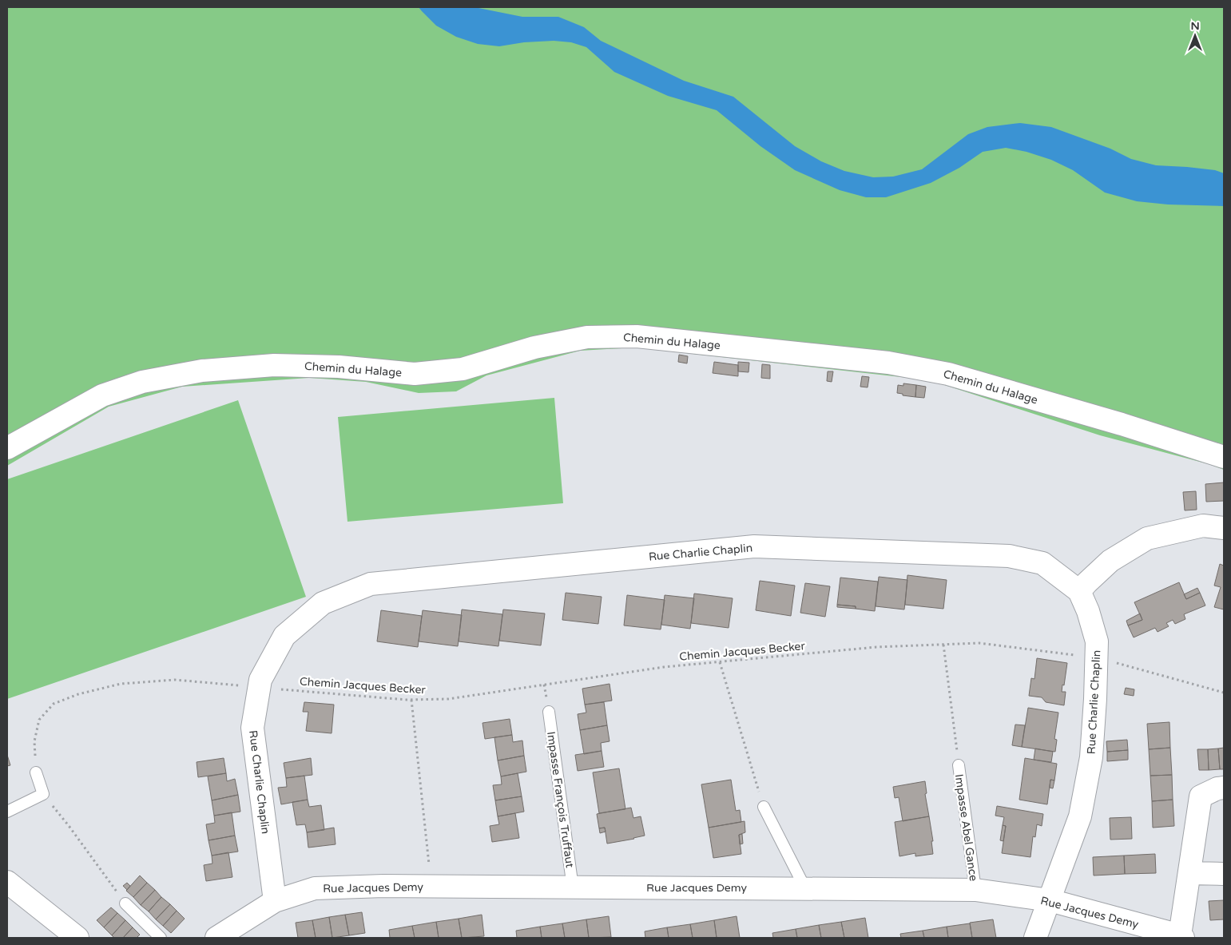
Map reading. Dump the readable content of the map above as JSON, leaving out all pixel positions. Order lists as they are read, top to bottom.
{
  "streets": {
    "street": ["Chemin du Halage", "Rue Charlie Chaplin", "Rue Jacques Demy"],
    "lane": ["Impasse François Truffaut", "Impasse Abel Gance"],
    "path": ["Chemin Jacques Becker"]
  },
  "crossings": [
    ["Rue Charlie Chaplin", "Chemin Jacques Becker"],
    ["Rue Charlie Chaplin", "Rue Jacques Demy"],
    ["Impasse François Truffaut", "Rue Jacques Demy"],
    ["Impasse Abel Gance", "Rue Jacques Demy"]
  ],
  "north": "top"
}
